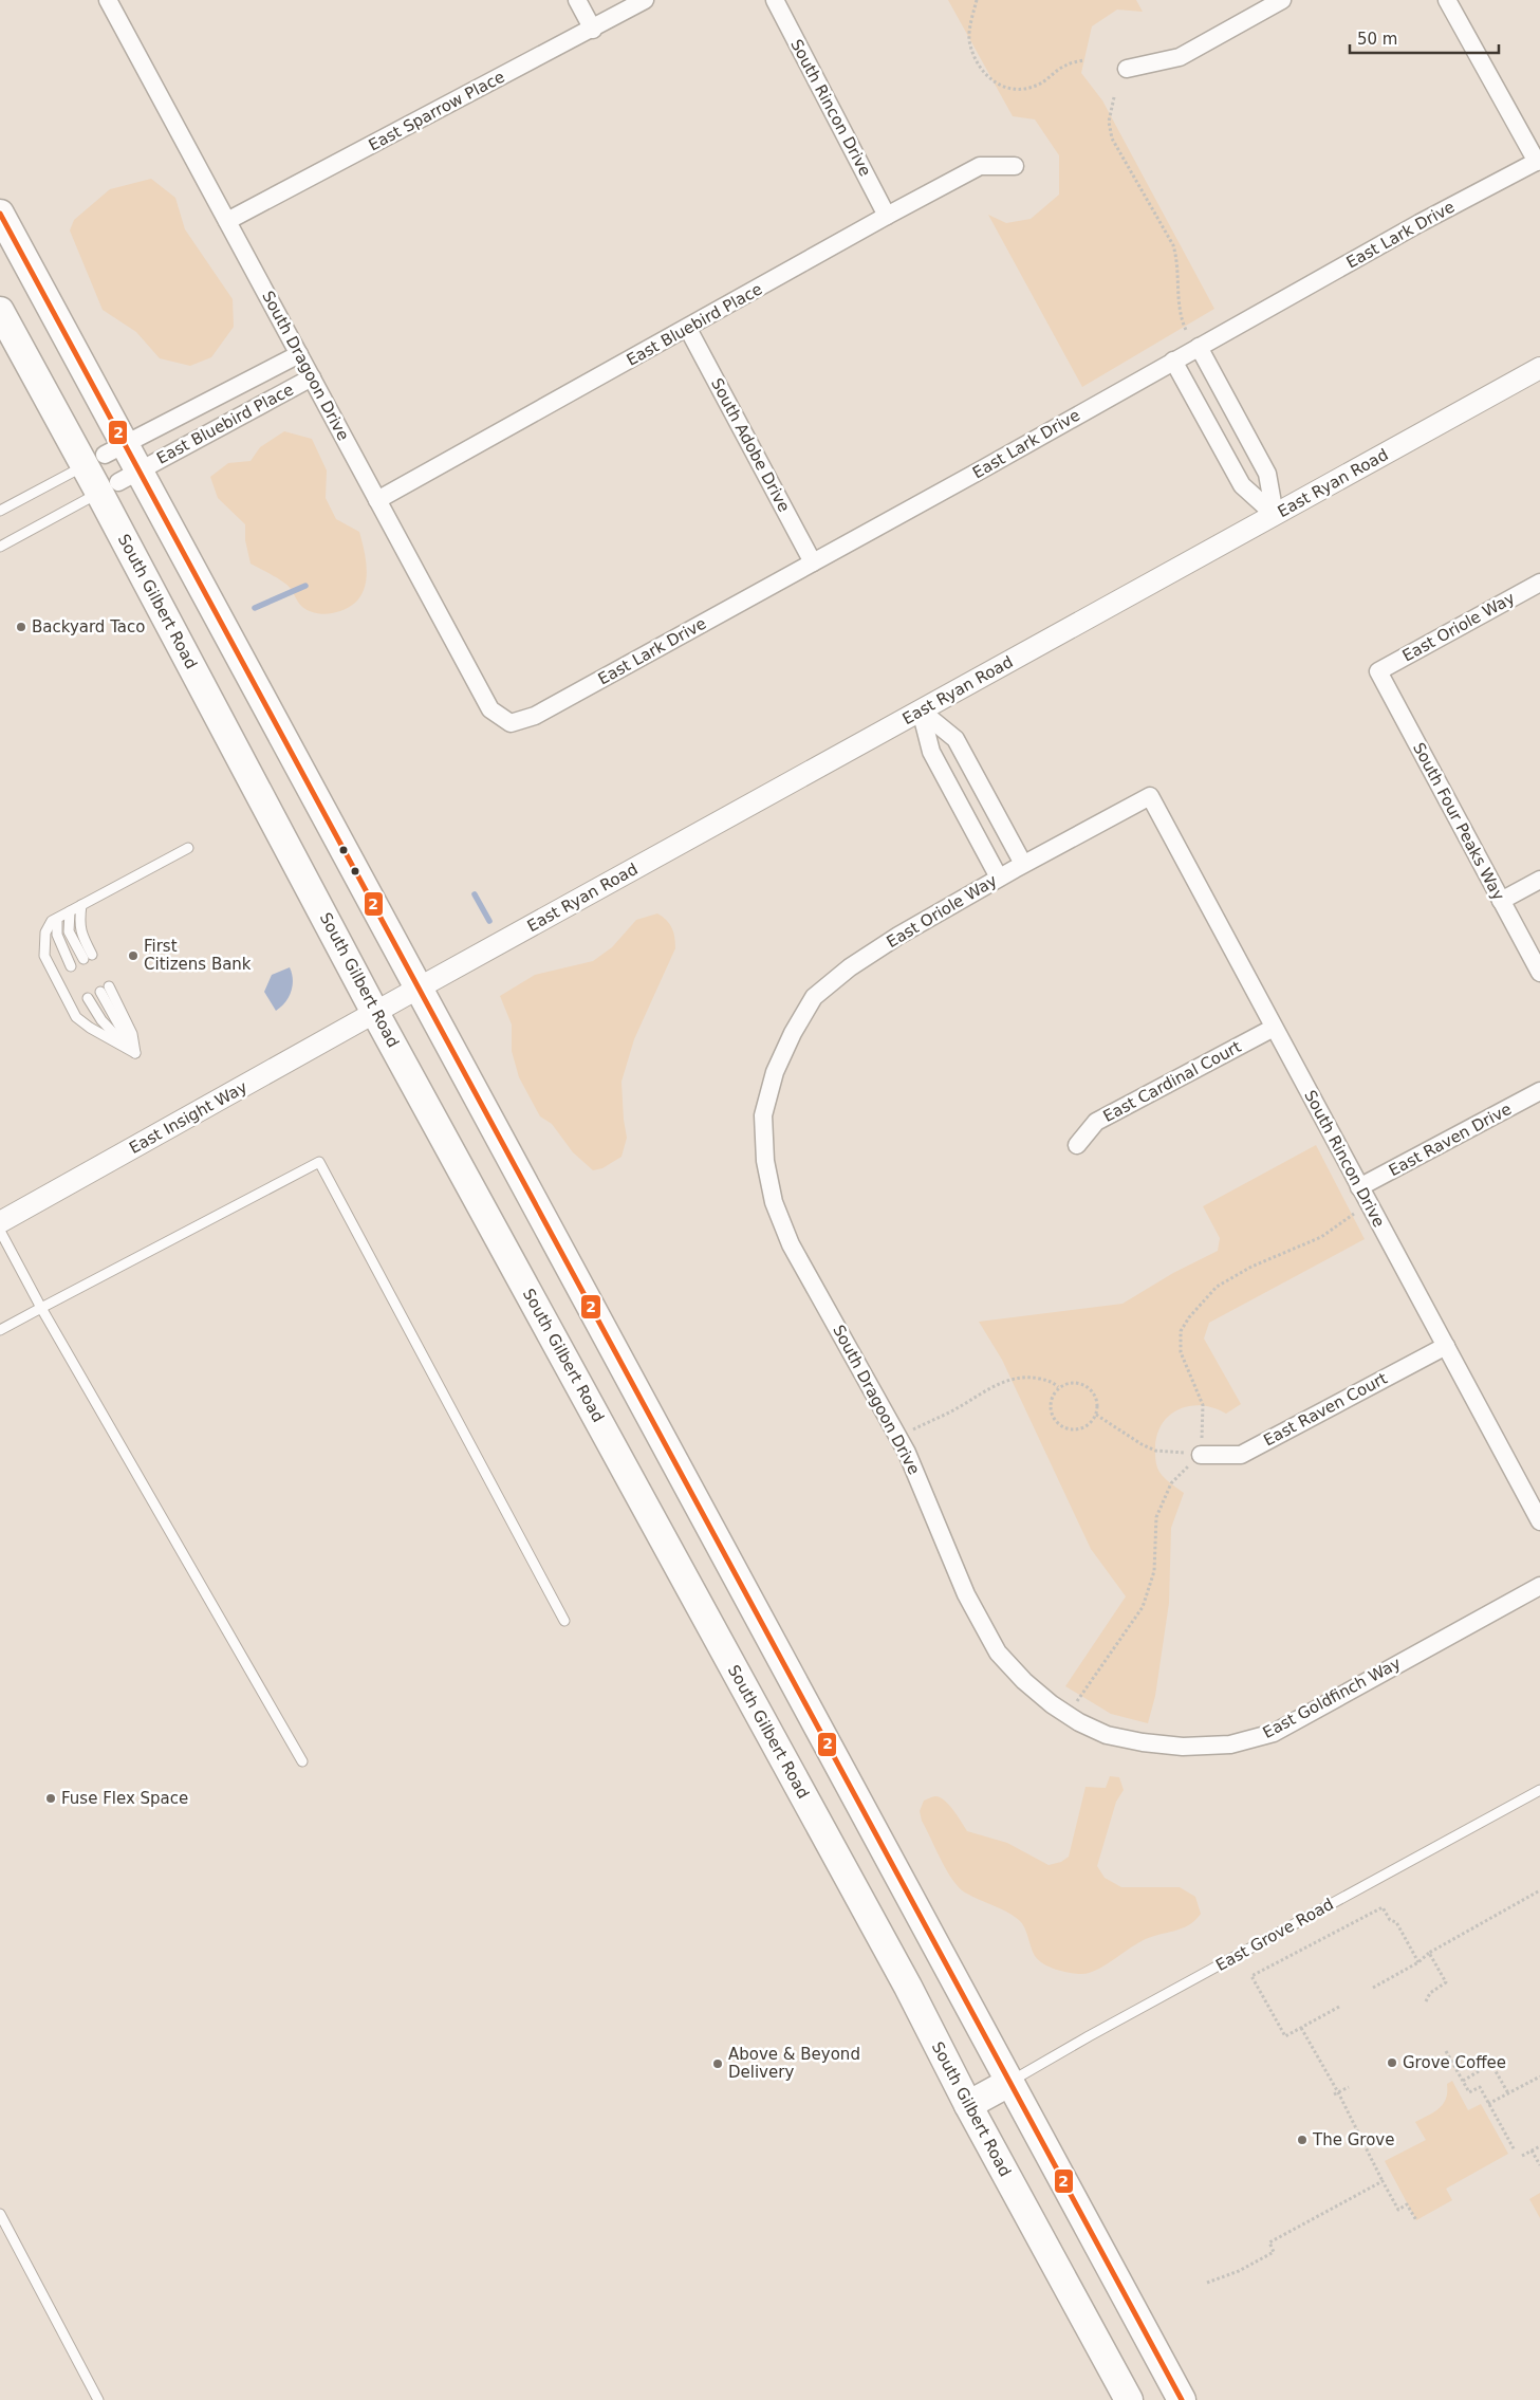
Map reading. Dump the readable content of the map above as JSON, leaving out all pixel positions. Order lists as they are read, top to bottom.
{
  "streets": {
    "main road": ["South Gilbert Road"],
    "street": [
      "South Rincon Drive",
      "East Sparrow Place",
      "East Lark Drive",
      "East Bluebird Place",
      "South Dragoon Drive",
      "South Adobe Drive",
      "East Ryan Road",
      "East Oriole Way",
      "South Four Peaks Way",
      "East Cardinal Court",
      "East Insight Way",
      "East Raven Drive",
      "East Raven Court",
      "East Goldfinch Way"
    ],
    "lane": ["East Grove Road"]
  },
  "crossings": [
    ["South Rincon Drive", "East Bluebird Place"],
    ["South Rincon Drive", "East Oriole Way"],
    ["South Rincon Drive", "East Cardinal Court"],
    ["South Rincon Drive", "East Raven Drive"],
    ["South Rincon Drive", "East Raven Court"],
    ["East Sparrow Place", "South Dragoon Drive"],
    ["East Lark Drive", "South Dragoon Drive"],
    ["East Lark Drive", "South Adobe Drive"],
    ["East Bluebird Place", "South Dragoon Drive"],
    ["East Bluebird Place", "South Adobe Drive"],
    ["East Bluebird Place", "South Gilbert Road"],
    ["South Dragoon Drive", "East Oriole Way"],
    ["South Dragoon Drive", "East Goldfinch Way"],
    ["East Ryan Road", "South Gilbert Road"],
    ["East Ryan Road", "East Insight Way"],
    ["South Gilbert Road", "East Insight Way"],
    ["South Gilbert Road", "East Grove Road"],
    ["East Oriole Way", "South Four Peaks Way"]
  ],
  "places": [
    "Backyard Taco",
    "First Citizens Bank",
    "Fuse Flex Space",
    "Grove Coffee",
    "Above & Beyond Delivery",
    "The Grove"
  ],
  "lines": ["transit line 2"],
  "scale_bar": "50 m"
}
